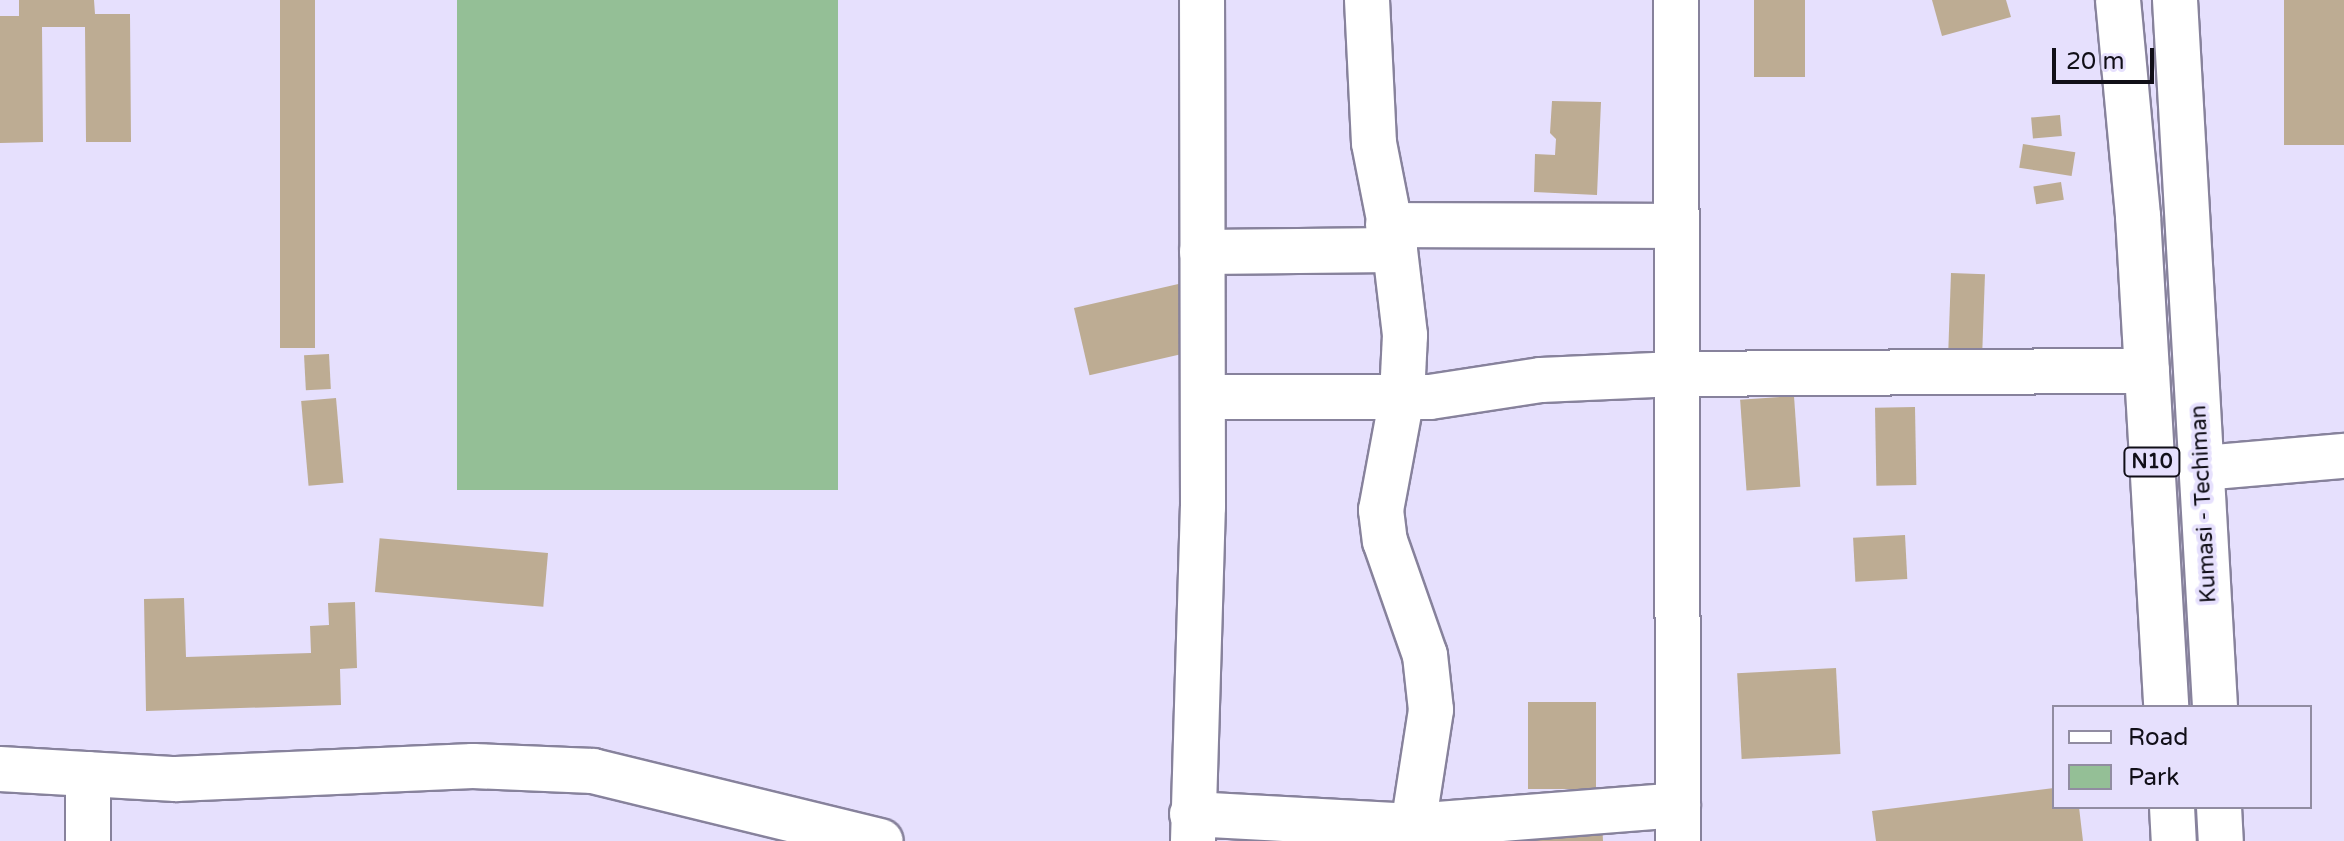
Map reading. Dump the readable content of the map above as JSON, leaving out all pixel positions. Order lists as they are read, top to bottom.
{
  "streets": {
    "main road": ["N10", "Kumasi - Techiman"]
  },
  "legend": ["Road", "Park"],
  "scale_bar": "20 m"
}
